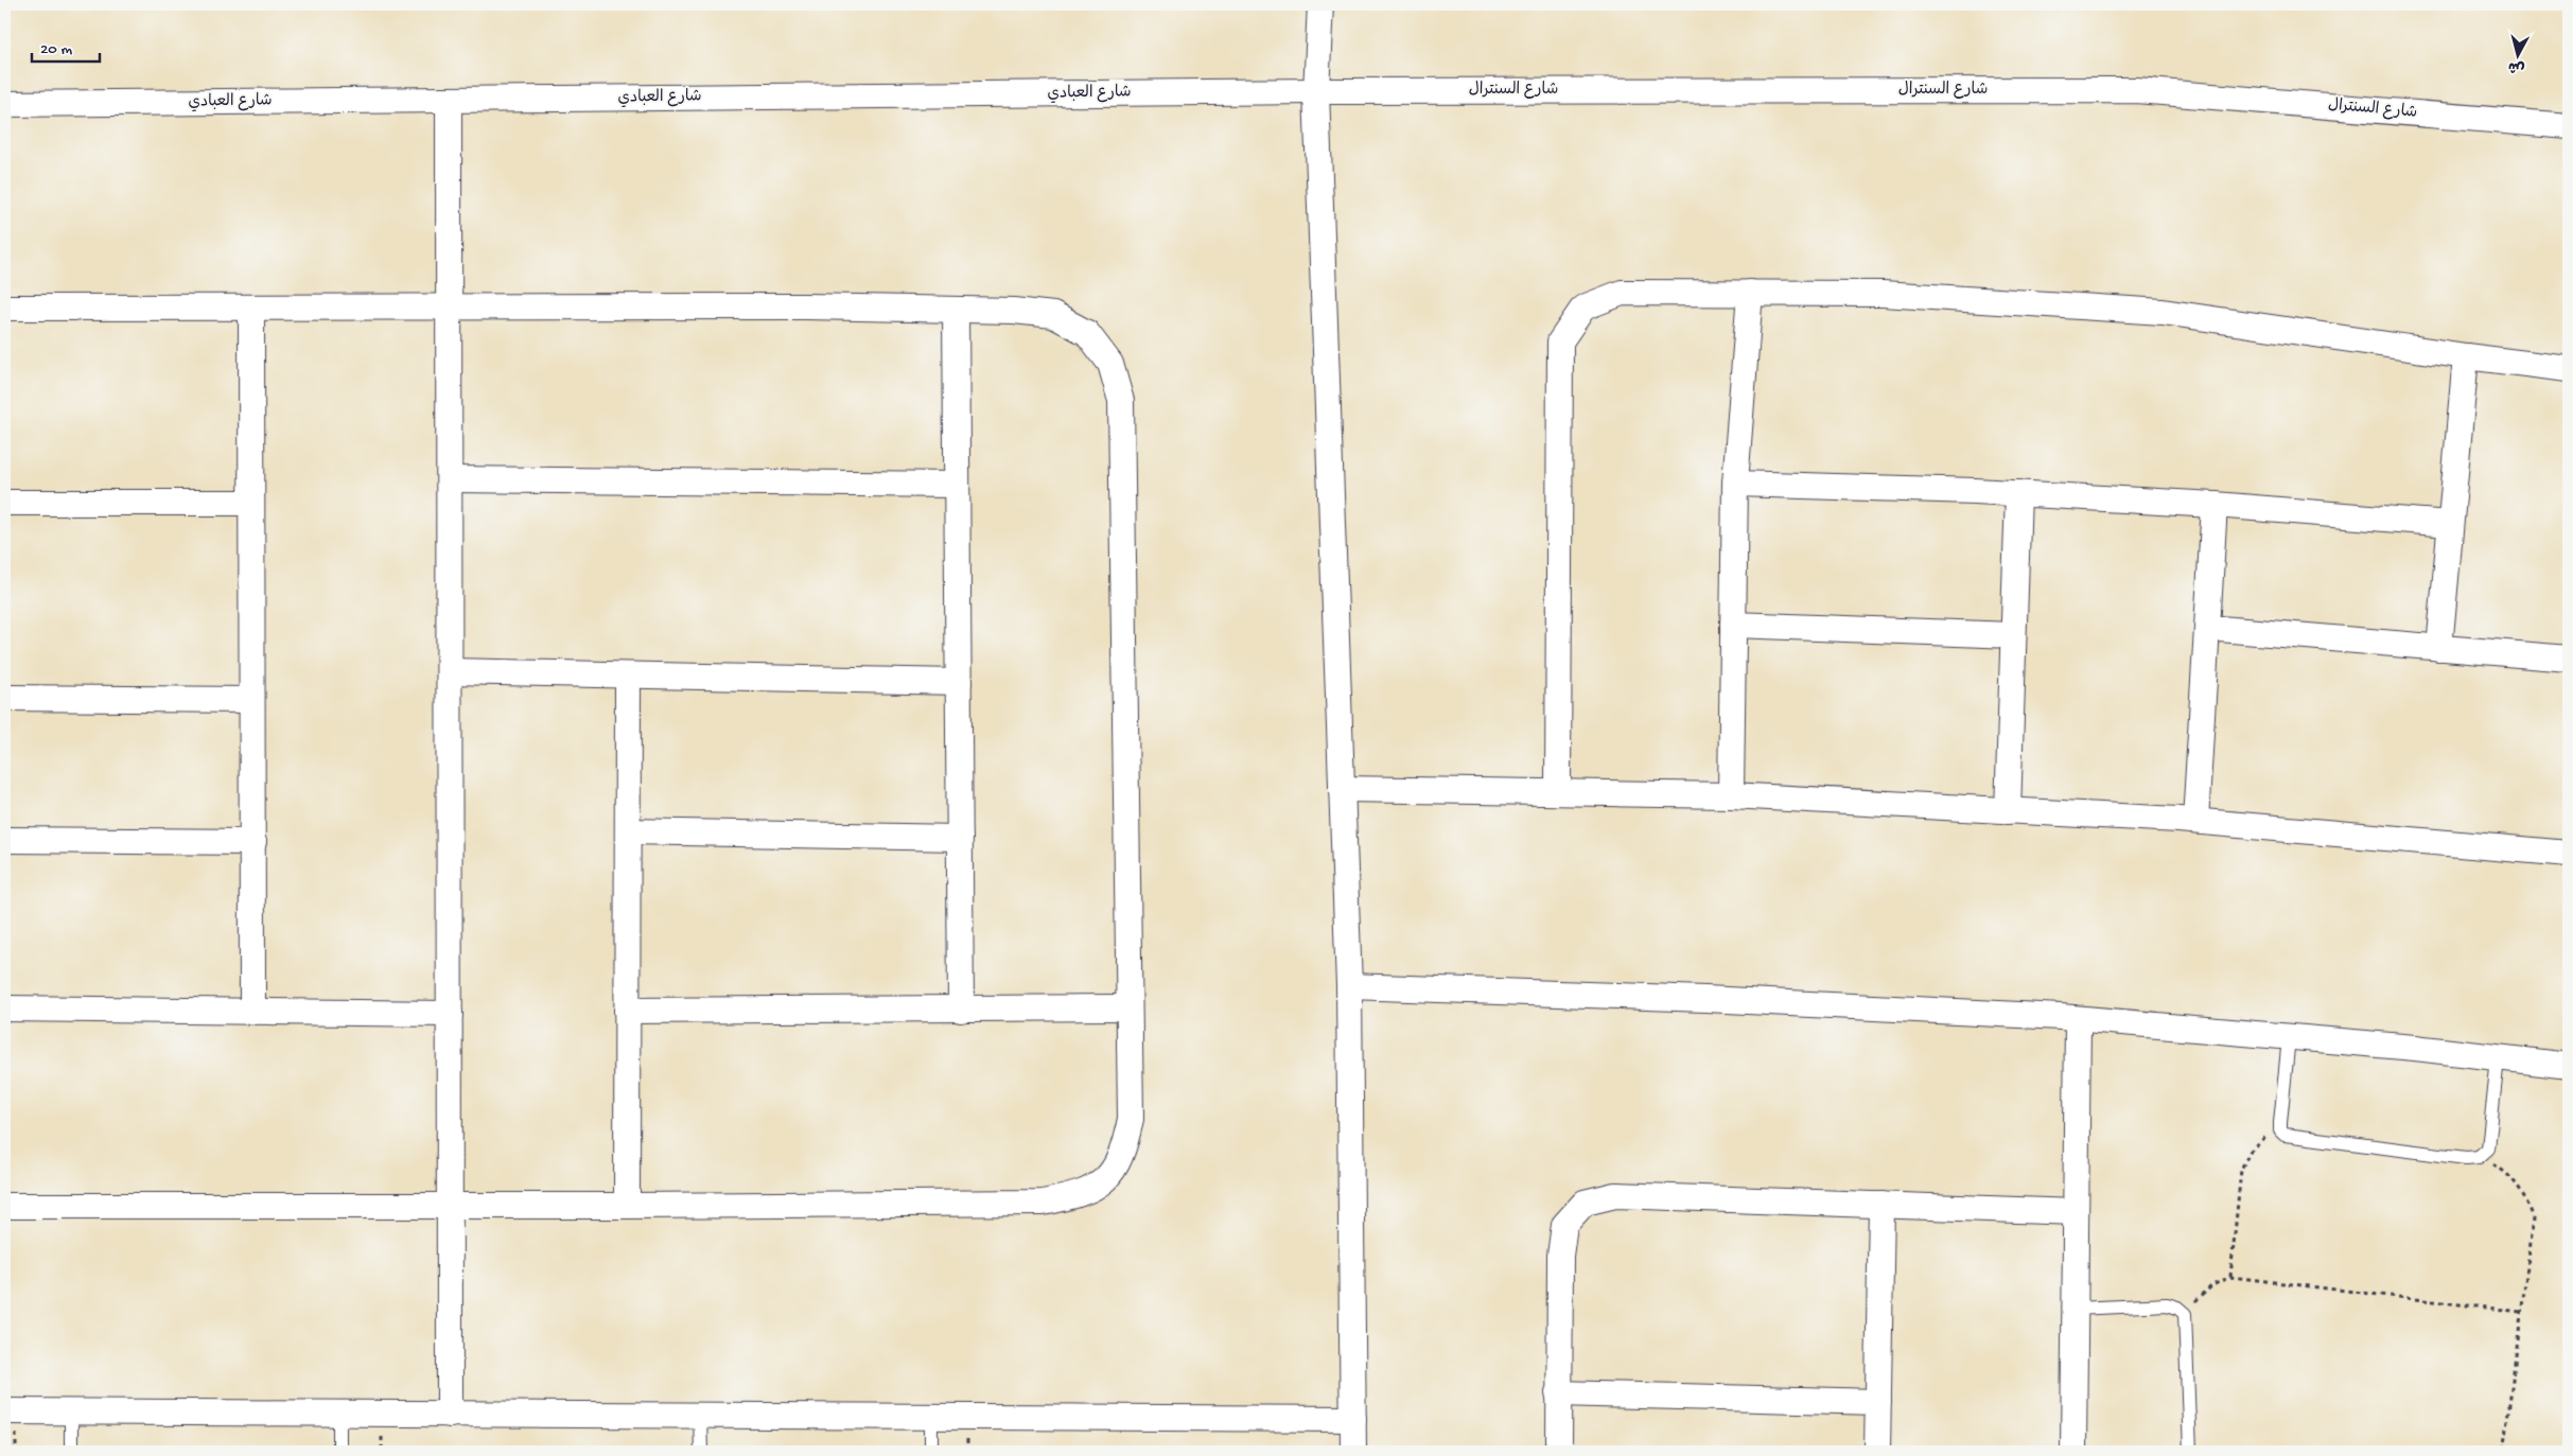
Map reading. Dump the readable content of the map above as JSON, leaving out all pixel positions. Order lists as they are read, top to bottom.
{
  "streets": {
    "street": ["شارع السنترال", "شارع العبادي"]
  },
  "crossings": [
    ["شارع السنترال", "شارع العبادي"]
  ],
  "scale_bar": "20 m",
  "north": "bottom"
}
